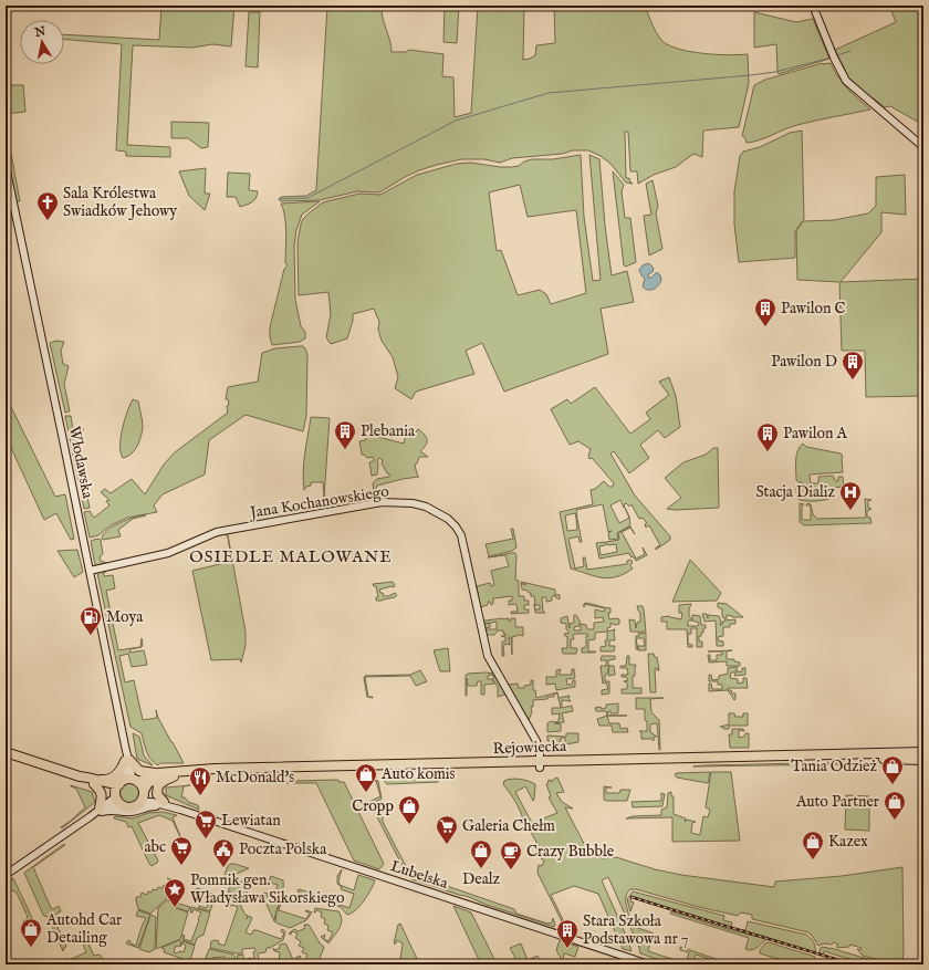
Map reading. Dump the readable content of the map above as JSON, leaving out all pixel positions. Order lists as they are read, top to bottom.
{
  "streets": {
    "highway": ["Rejowiecka"],
    "main road": ["Włodawska", "Jana Kochanowskiego", "Lubelska"]
  },
  "crossings": [
    ["Włodawska", "Jana Kochanowskiego"],
    ["Włodawska", "Rejowiecka"],
    ["Włodawska", "Lubelska"],
    ["Jana Kochanowskiego", "Rejowiecka"],
    ["Rejowiecka", "Lubelska"]
  ],
  "districts": ["OSIEDLE MALOWANE"],
  "places": {
    "church": ["Sala Królestwa Swiadków Jehowy"],
    "building": [
      "Pawilon C",
      "Pawilon D",
      "Plebania",
      "Pawilon A",
      "Stara Szkoła Podstawowa nr 7"
    ],
    "hospital": ["Stacja Dializ"],
    "fuel station": ["Moya"],
    "shop": [
      "Tania Odzież",
      "Auto komis",
      "Auto Partner",
      "Cropp",
      "Kazex",
      "Dealz",
      "Autohd Car Detailing"
    ],
    "restaurant": ["McDonald's"],
    "supermarket": ["Lewiatan", "Galeria Chełm", "abc"],
    "public building": ["Poczta Polska"],
    "cafe": ["Crazy Bubble"],
    "place": ["Pomnik gen. Władysława Sikorskiego"]
  },
  "north": "top"
}
